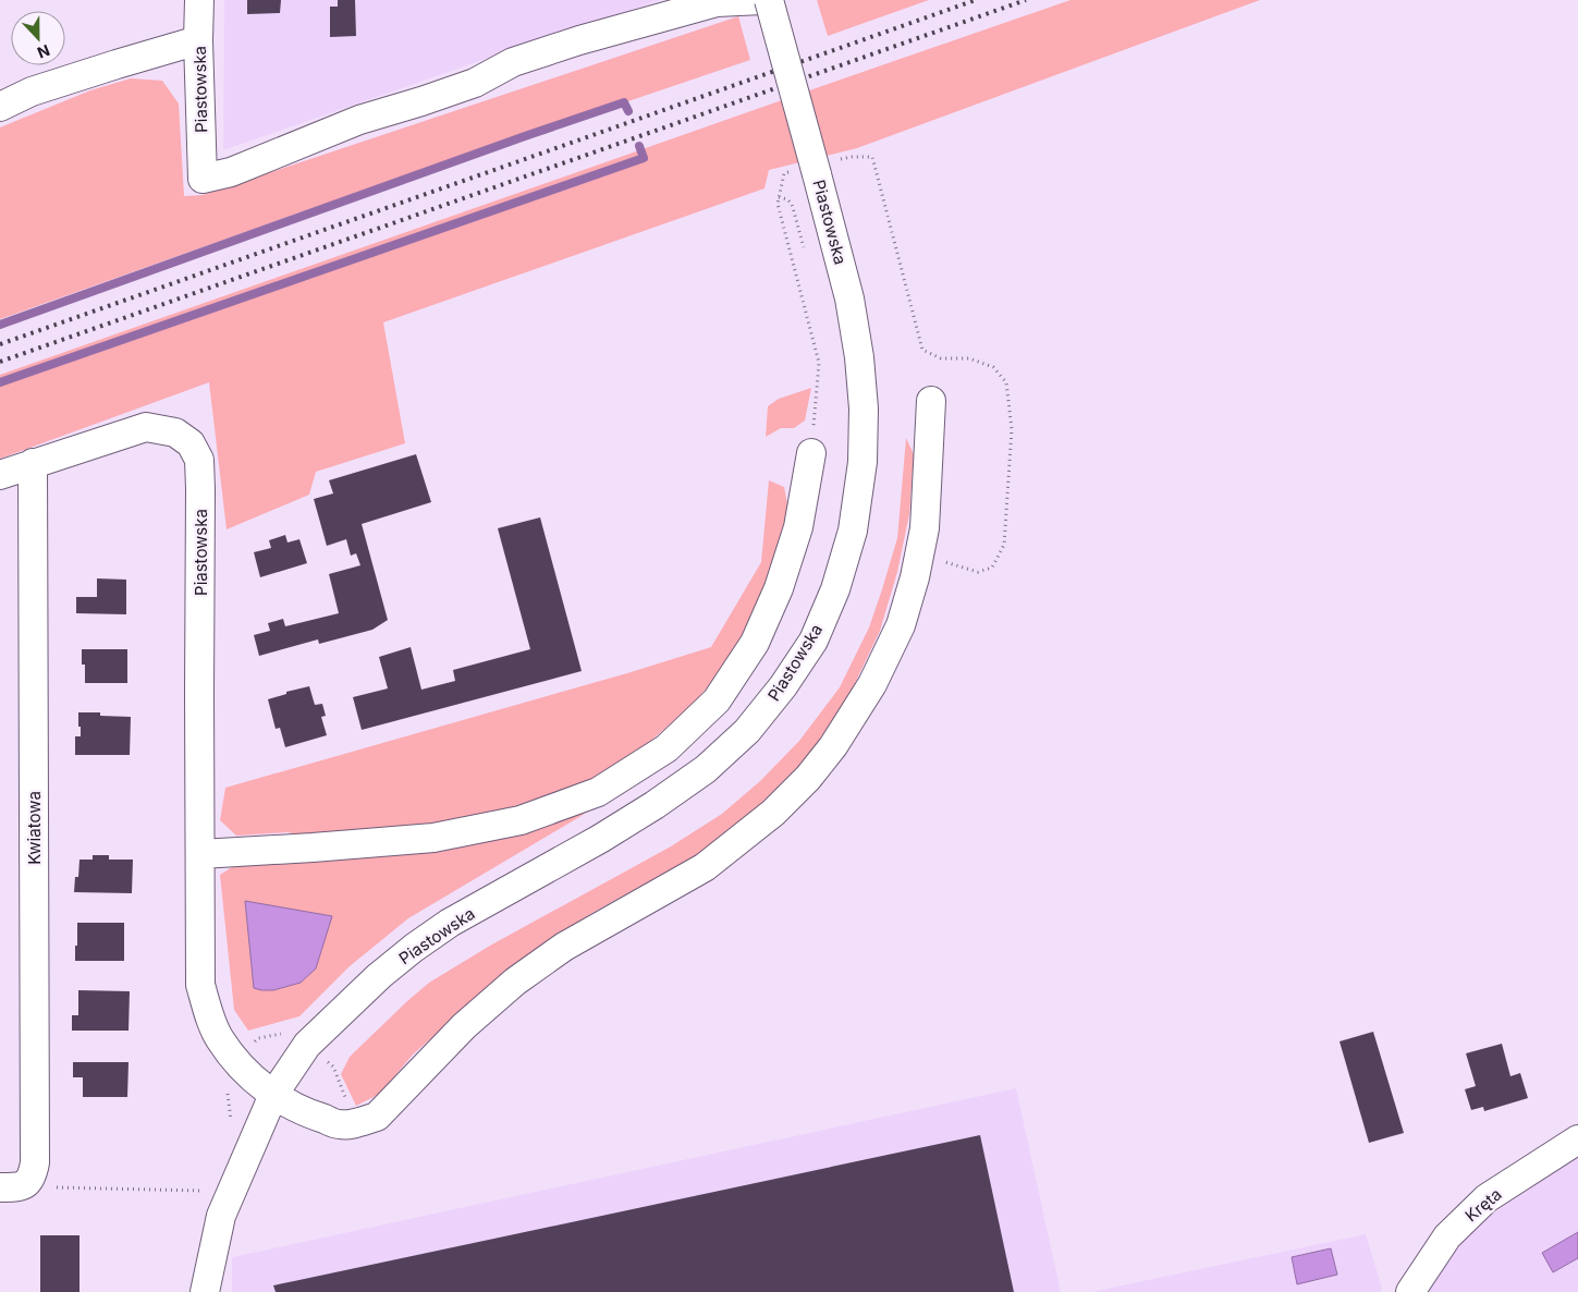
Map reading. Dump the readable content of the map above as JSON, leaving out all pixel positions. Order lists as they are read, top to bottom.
{
  "streets": {
    "street": ["Piastowska", "Kwiatowa", "Kręta"]
  },
  "crossings": [
    ["Piastowska", "Kwiatowa"]
  ],
  "north": "bottom"
}
